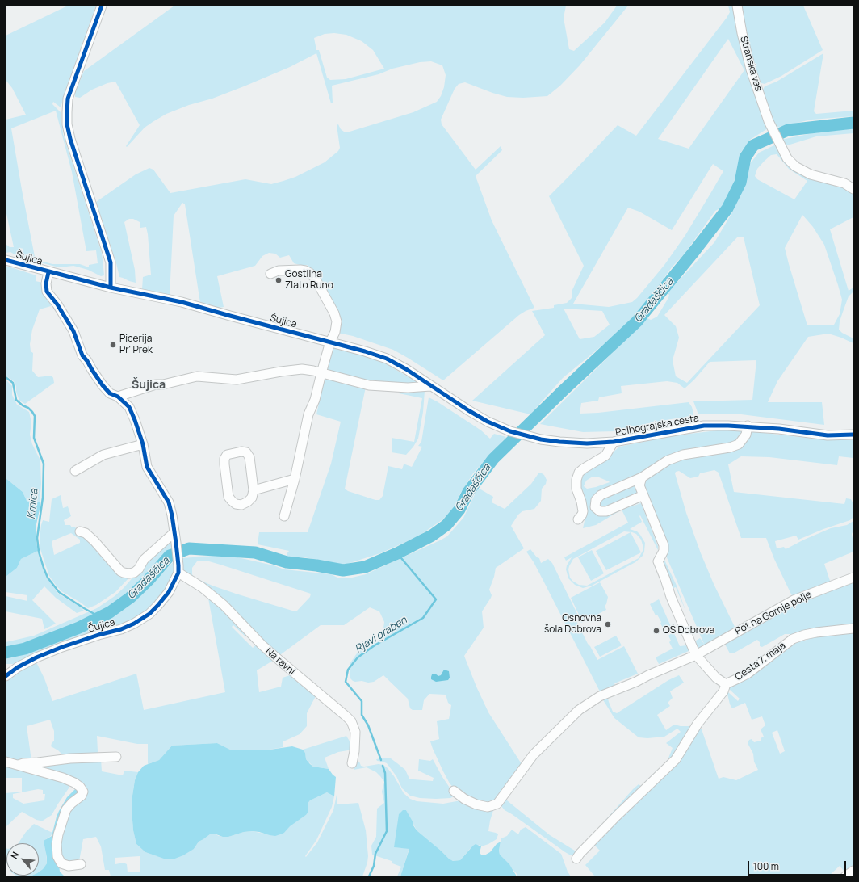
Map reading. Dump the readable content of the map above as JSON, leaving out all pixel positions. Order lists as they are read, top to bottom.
{
  "streets": {
    "street": [
      "Stranska vas",
      "Šujica",
      "Polhograjska cesta",
      "Pot na Gornje polje",
      "Na ravni",
      "Cesta 7. maja"
    ]
  },
  "crossings": [
    ["Šujica", "Polhograjska cesta"],
    ["Šujica", "Na ravni"],
    ["Pot na Gornje polje", "Cesta 7. maja"]
  ],
  "districts": ["Šujica"],
  "water": ["Gradaščica", "Krnica", "Rjavi graben"],
  "places": [
    "Gostilna Zlato Runo",
    "Picerija Pr' Prek",
    "Osnovna šola Dobrova",
    "OŠ Dobrova"
  ],
  "scale_bar": "100 m",
  "north": "top left"
}
